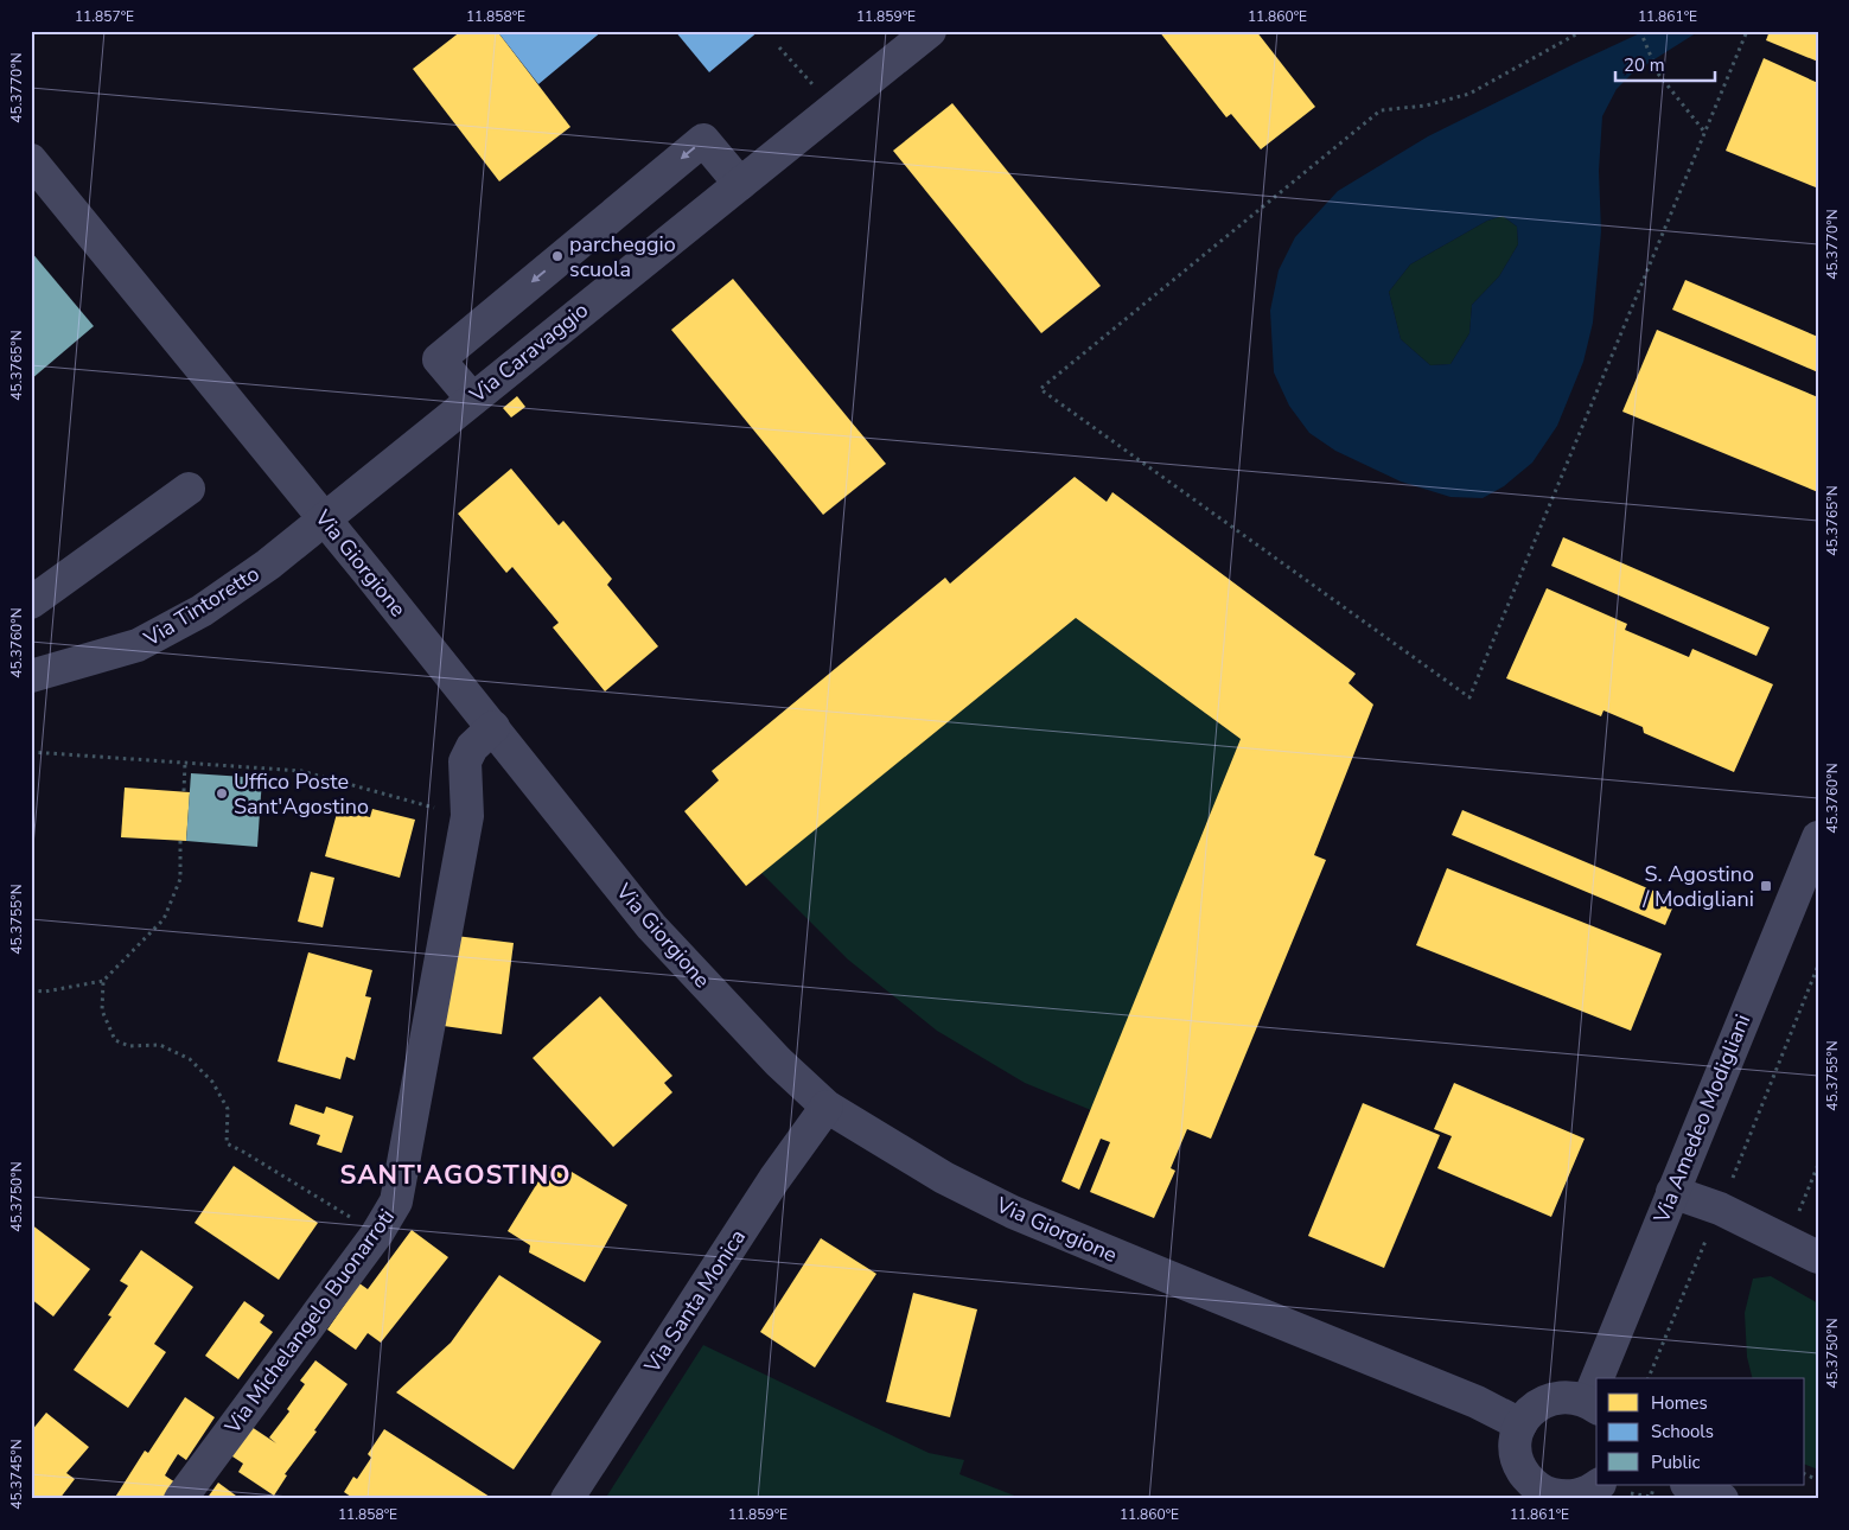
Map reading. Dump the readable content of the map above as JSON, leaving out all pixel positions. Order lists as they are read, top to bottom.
{
  "streets": {
    "street": [
      "Via Caravaggio",
      "Via Giorgione",
      "Via Tintoretto",
      "Via Amedeo Modigliani",
      "Via Santa Monica",
      "Via Michelangelo Buonarroti"
    ]
  },
  "crossings": [
    ["Via Caravaggio", "Via Giorgione"],
    ["Via Caravaggio", "Via Tintoretto"],
    ["Via Giorgione", "Via Tintoretto"],
    ["Via Giorgione", "Via Amedeo Modigliani"],
    ["Via Giorgione", "Via Santa Monica"],
    ["Via Giorgione", "Via Michelangelo Buonarroti"]
  ],
  "districts": ["SANT'AGOSTINO"],
  "places": {
    "other": ["parcheggio scuola", "Uffico Poste Sant'Agostino"],
    "transit": ["S. Agostino / Modigliani"]
  },
  "legend": ["Homes", "Schools", "Public"],
  "scale_bar": "20 m",
  "coordinates": [
    "11.857°E",
    "11.858°E",
    "11.859°E",
    "11.860°E",
    "11.861°E",
    "45.3770°N",
    "45.3765°N",
    "45.3760°N",
    "45.3755°N",
    "45.3750°N",
    "45.3745°N"
  ]
}
